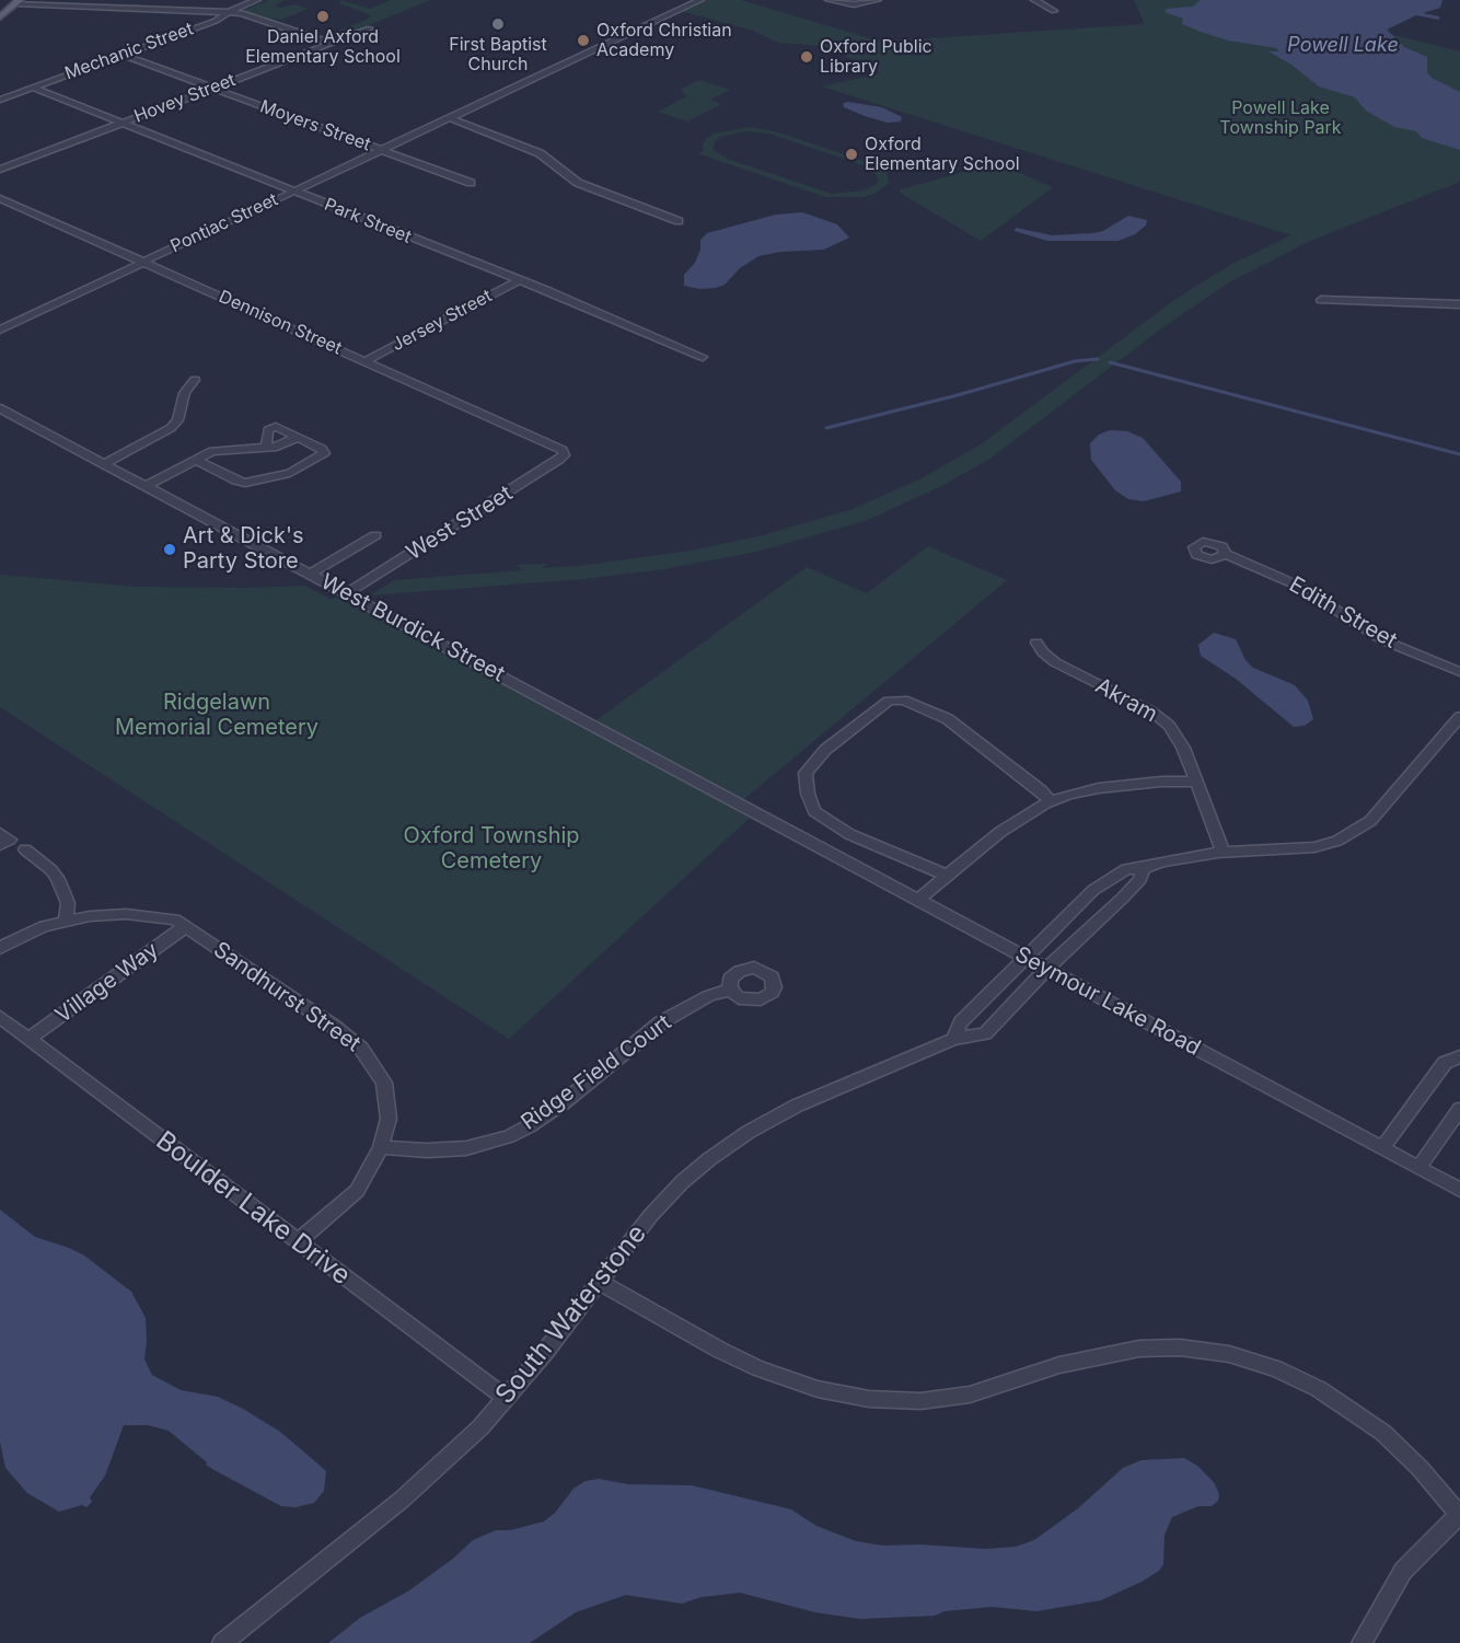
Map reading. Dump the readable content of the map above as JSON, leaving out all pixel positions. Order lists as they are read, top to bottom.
{
  "streets": {
    "street": [
      "Mechanic Street",
      "Hovey Street",
      "Moyers Street",
      "Park Street",
      "Pontiac Street",
      "Jersey Street",
      "Dennison Street",
      "West Street",
      "Edith Street",
      "West Burdick Street",
      "Akram",
      "Village Way",
      "Sandhurst Street",
      "Seymour Lake Road",
      "Ridge Field Court",
      "Boulder Lake Drive",
      "South Waterstone"
    ]
  },
  "crossings": [
    ["Mechanic Street", "Moyers Street"],
    ["Mechanic Street", "Park Street"],
    ["Hovey Street", "Moyers Street"],
    ["Hovey Street", "Park Street"],
    ["Moyers Street", "Pontiac Street"],
    ["Park Street", "Pontiac Street"],
    ["Park Street", "Jersey Street"],
    ["Pontiac Street", "Dennison Street"],
    ["Jersey Street", "Dennison Street"],
    ["Dennison Street", "West Street"],
    ["West Street", "West Burdick Street"],
    ["West Burdick Street", "Seymour Lake Road"],
    ["Village Way", "Sandhurst Street"],
    ["Village Way", "Boulder Lake Drive"],
    ["Sandhurst Street", "Ridge Field Court"],
    ["Sandhurst Street", "Boulder Lake Drive"],
    ["Seymour Lake Road", "South Waterstone"],
    ["Boulder Lake Drive", "South Waterstone"]
  ],
  "water": ["Powell Lake"],
  "parks": ["Powell Lake Township Park", "Ridgelawn Memorial Cemetery", "Oxford Township Cemetery"],
  "places": [
    "Daniel Axford Elementary School",
    "First Baptist Church",
    "Oxford Christian Academy",
    "Oxford Public Library",
    "Oxford Elementary School",
    "Art & Dick's Party Store"
  ]
}
